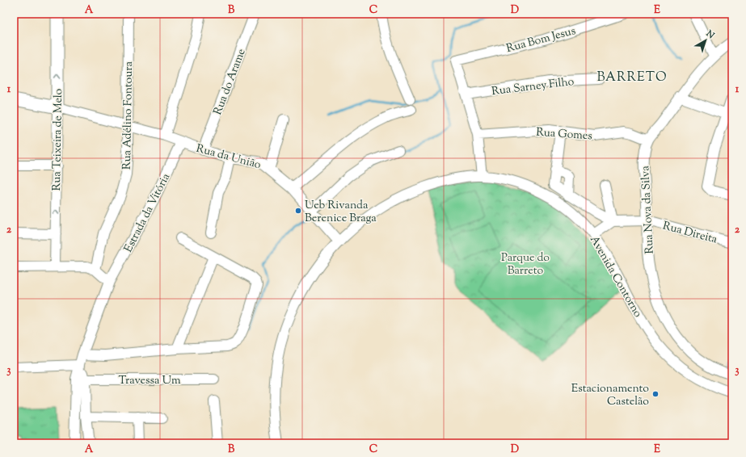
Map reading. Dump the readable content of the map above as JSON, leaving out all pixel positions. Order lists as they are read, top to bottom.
{
  "streets": {
    "main road": ["Rua Teixeira de Melo"],
    "street": [
      "Rua Bom Jesus",
      "Rua do Arame",
      "Rua Sarney Filho",
      "Rua Adélino Fontoura",
      "Rua Gomes",
      "Rua da União",
      "Rua Nova da Silva",
      "Estrada da Vitória",
      "Rua Direita",
      "Avenida Contorno",
      "Travessa Um"
    ]
  },
  "crossings": [
    ["Rua Bom Jesus", "Rua Sarney Filho"],
    ["Rua do Arame", "Rua da União"],
    ["Rua Adélino Fontoura", "Rua da União"],
    ["Rua Gomes", "Rua Nova da Silva"],
    ["Rua Teixeira de Melo", "Rua da União"],
    ["Rua da União", "Estrada da Vitória"],
    ["Rua da União", "Avenida Contorno"],
    ["Rua Nova da Silva", "Rua Direita"]
  ],
  "one_way": ["Rua Teixeira de Melo"],
  "districts": ["BARRETO"],
  "parks": ["Parque do Barreto"],
  "places": ["Ueb Rivanda Berenice Braga", "Estacionamento Castelão"],
  "north": "top right",
  "grid": {
    "columns": [
      "A",
      "B",
      "C",
      "D",
      "E"
    ],
    "rows": ["1", "2", "3"]
  }
}
